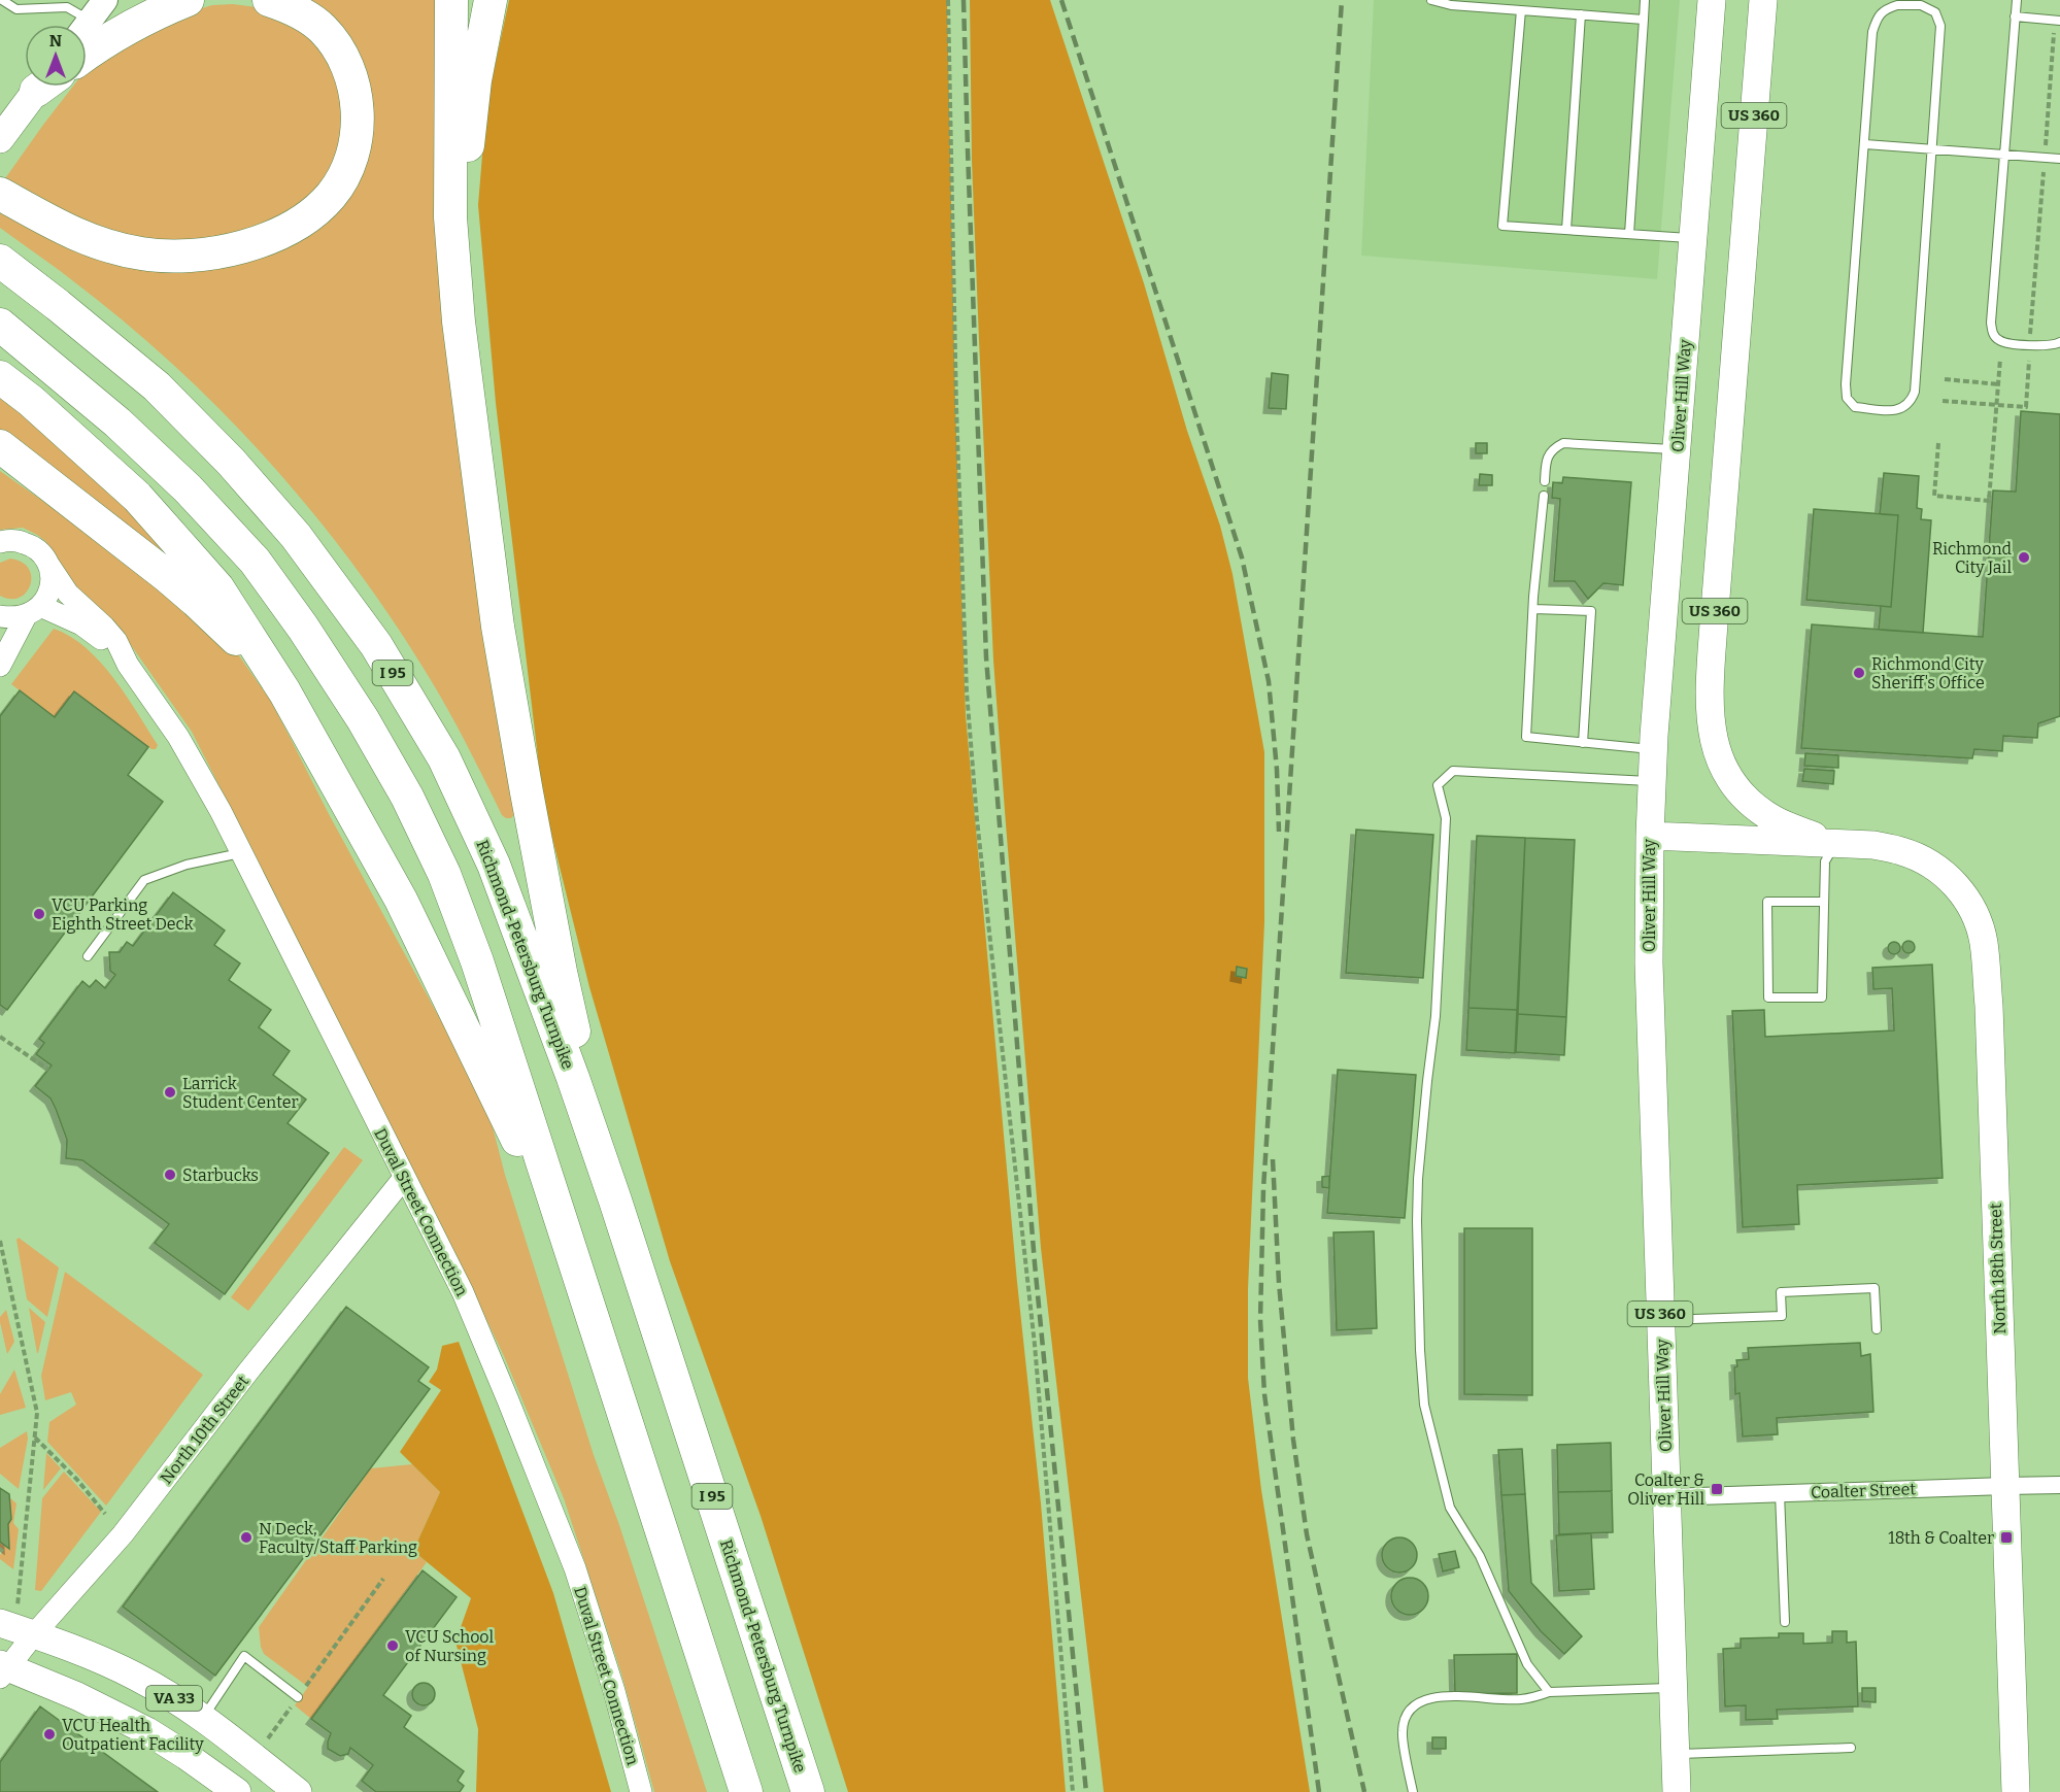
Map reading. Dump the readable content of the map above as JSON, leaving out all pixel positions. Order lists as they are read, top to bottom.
{
  "streets": {
    "highway": ["I 95", "Richmond-Petersburg Turnpike"],
    "main road": [
      "US 360",
      "Oliver Hill Way",
      "North 18th Street",
      "VA 33"
    ],
    "street": ["Duval Street Connection", "North 10th Street", "Coalter Street"]
  },
  "crossings": [
    ["US 360", "North 18th Street"],
    ["Oliver Hill Way", "North 18th Street"],
    ["Oliver Hill Way", "Coalter Street"],
    ["Duval Street Connection", "North 10th Street"],
    ["North 18th Street", "Coalter Street"],
    ["North 10th Street", "VA 33"]
  ],
  "places": {
    "other": [
      "Richmond City Jail",
      "Richmond City Sheriff's Office",
      "VCU Parking Eighth Street Deck",
      "Larrick Student Center",
      "Starbucks",
      "N Deck, Faculty/Staff Parking",
      "VCU School of Nursing",
      "VCU Health Outpatient Facility"
    ],
    "transit": ["Coalter & Oliver Hill", "18th & Coalter"]
  },
  "north": "top"
}
